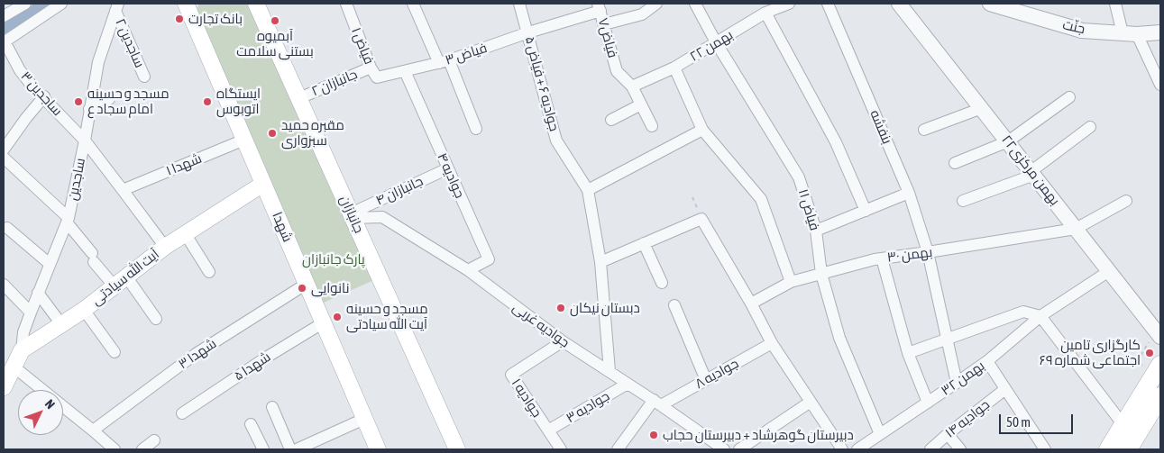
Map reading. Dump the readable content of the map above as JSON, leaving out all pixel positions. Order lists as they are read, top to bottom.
{
  "streets": {
    "main road": ["جانبازان", "شهدا", "آیت الله سیادتی"],
    "street": [
      "جنّت",
      "فیاض۷",
      "ساجدین ۲",
      "فیاض ۱",
      "بهمن ۲۲",
      "فیاض ۳",
      "جانبازان ۲",
      "جوادیه ۶ + فیاض ۵",
      "ساجدین ۳",
      "بنفشه",
      "شهدا ۱",
      "۲۲بهمن مرکزی",
      "جوادیه ۴",
      "ساجدین",
      "جانبازان ۴",
      "فیاض ۱۱",
      "بهمن ۳۰",
      "جوادیه غربی",
      "شهدا ۳",
      "شهدا ۵",
      "جوادیه ۸",
      "بهمن ۳۲",
      "جوادیه ۱",
      "جوادیه ۳",
      "جوادیه ۱۴"
    ]
  },
  "crossings": [
    ["فیاض۷", "بهمن ۲۲"],
    ["فیاض۷", "فیاض ۳"],
    ["ساجدین ۲", "ساجدین"],
    ["فیاض ۱", "فیاض ۳"],
    ["فیاض ۱", "جانبازان ۲"],
    ["فیاض ۱", "جوادیه ۴"],
    ["بهمن ۲۲", "فیاض ۱۱"],
    ["فیاض ۳", "جوادیه ۶ + فیاض ۵"],
    ["جانبازان ۲", "جانبازان"],
    ["جوادیه ۶ + فیاض ۵", "جوادیه غربی"],
    ["ساجدین ۳", "شهدا ۱"],
    ["ساجدین ۳", "ساجدین"],
    ["ساجدین ۳", "آیت الله سیادتی"],
    ["بنفشه", "بهمن ۳۰"],
    ["بنفشه", "بهمن ۳۲"],
    ["شهدا ۱", "شهدا"],
    ["۲۲بهمن مرکزی", "بهمن ۳۰"],
    ["۲۲بهمن مرکزی", "بهمن ۳۲"],
    ["جوادیه ۴", "جانبازان ۴"],
    ["جوادیه ۴", "جوادیه غربی"],
    ["ساجدین", "آیت الله سیادتی"],
    ["جانبازان ۴", "جانبازان"],
    ["جانبازان ۴", "جوادیه غربی"],
    ["فیاض ۱۱", "بهمن ۳۰"],
    ["فیاض ۱۱", "بهمن ۳۲"],
    ["جانبازان", "جوادیه غربی"],
    ["شهدا", "آیت الله سیادتی"],
    ["شهدا", "شهدا ۳"],
    ["شهدا", "شهدا ۵"],
    ["جوادیه غربی", "جوادیه ۸"],
    ["جوادیه غربی", "جوادیه ۱"],
    ["جوادیه غربی", "جوادیه ۳"],
    ["جوادیه ۱", "جوادیه ۳"]
  ],
  "parks": ["پارک جانبازان"],
  "places": [
    "بانک تجارت",
    "آبمیوه بستنی سلامت",
    "مسجد و حسینه امام سجاد ع",
    "ایستگاه اتوبوس",
    "مقبره حمید سبزواری",
    "نانوایی",
    "دبستان نیکان",
    "مسجد و حسینه آیت الله سیادتی",
    "کارگزاری تامین اجتماعی شماره ۶۹",
    "دبیرستان گوهرشاد + دبیرستان حجاب"
  ],
  "scale_bar": "50 m",
  "north": "top right"
}
